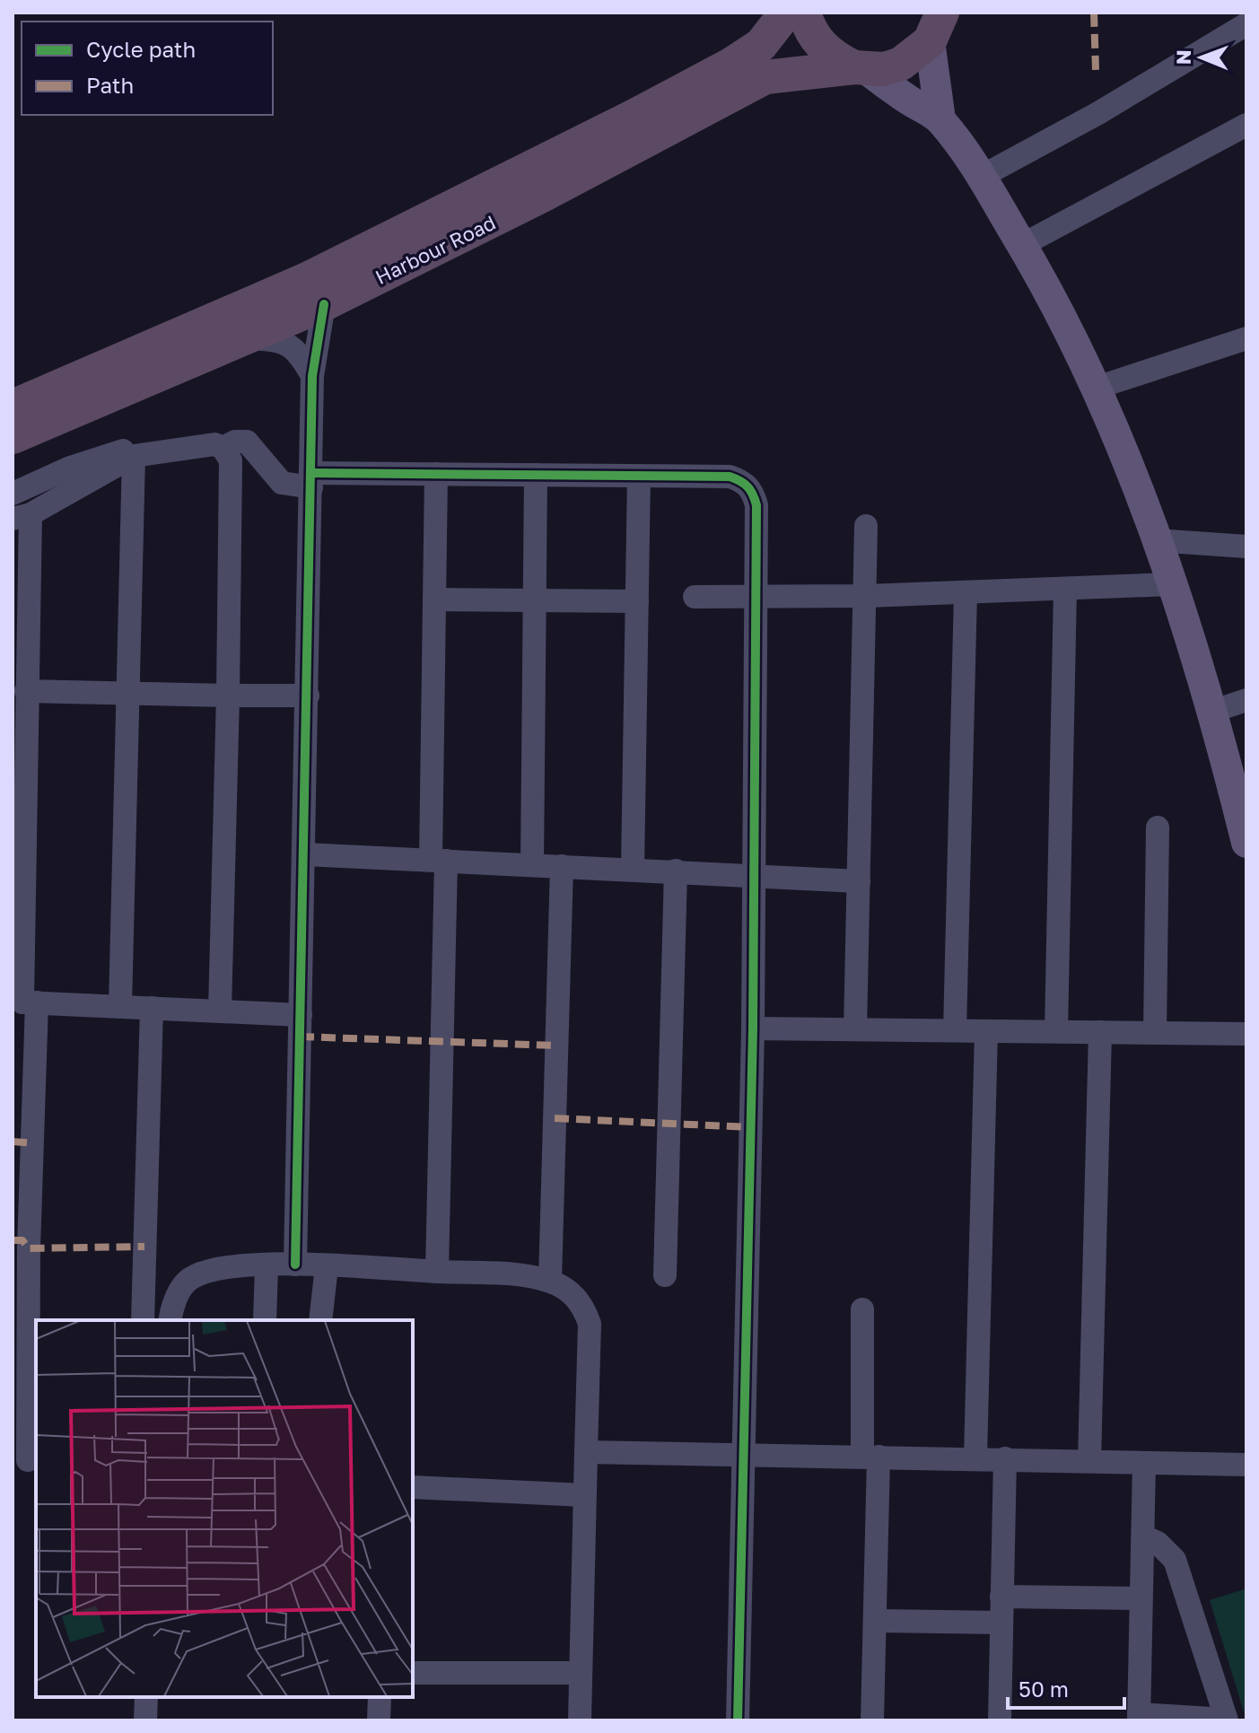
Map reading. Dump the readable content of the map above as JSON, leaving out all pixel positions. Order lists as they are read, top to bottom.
{
  "streets": {
    "highway": ["Harbour Road"]
  },
  "legend": ["Cycle path", "Path"],
  "scale_bar": "50 m",
  "north": "left"
}
